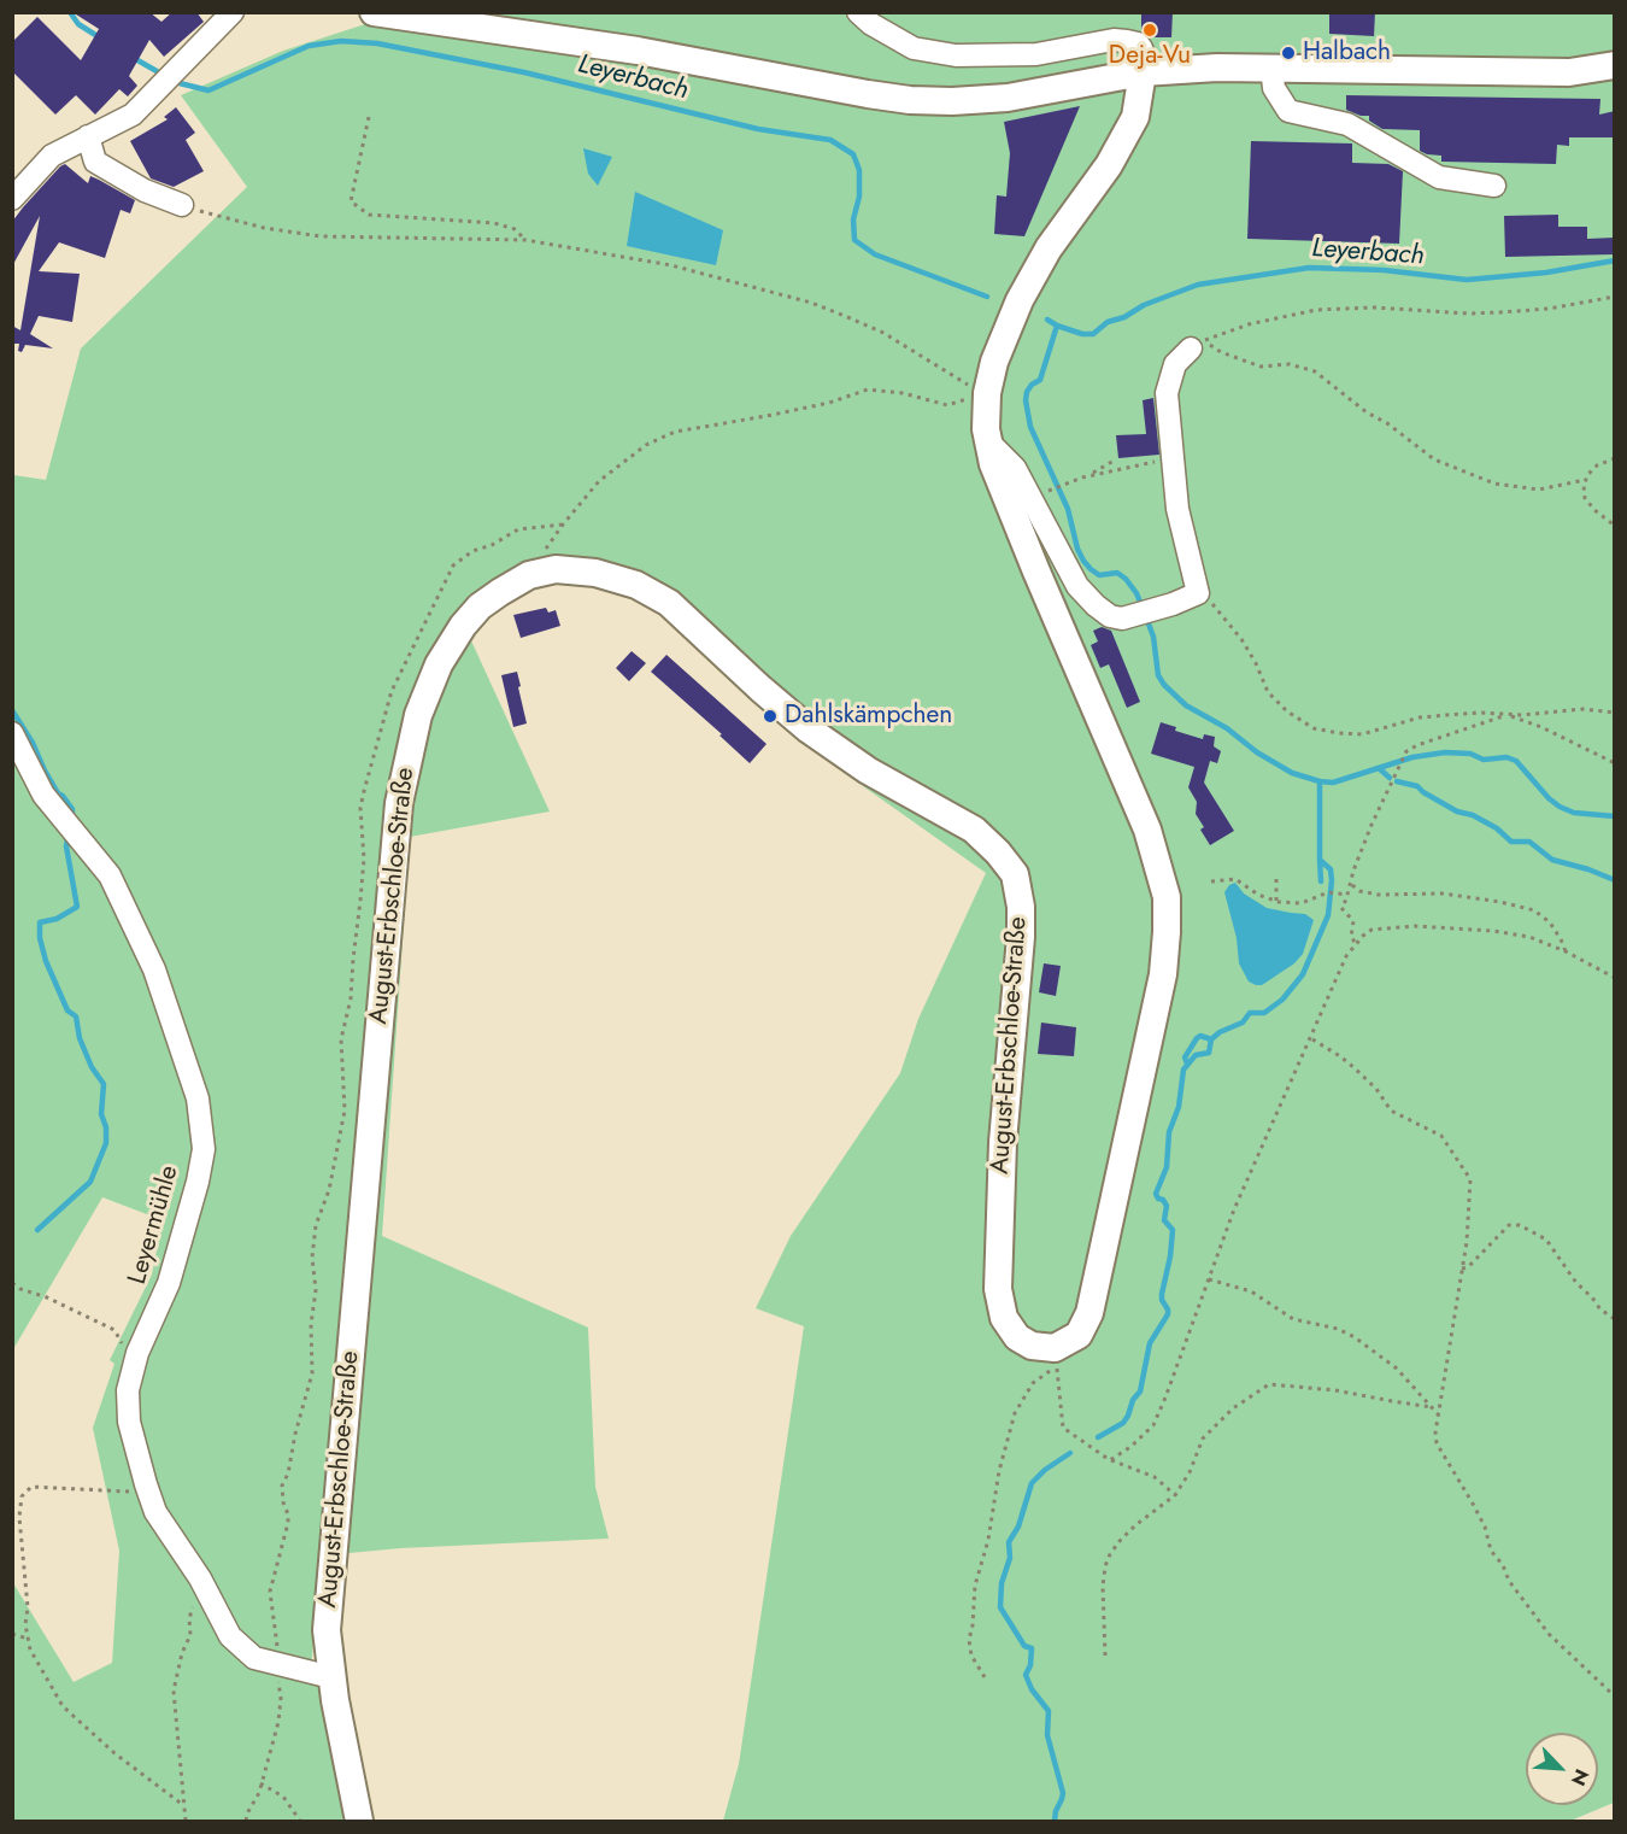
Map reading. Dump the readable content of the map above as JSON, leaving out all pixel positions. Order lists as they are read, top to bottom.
{
  "streets": {
    "main road": ["August-Erbschloe-Straße"],
    "street": ["Leyermühle"]
  },
  "crossings": [
    ["August-Erbschloe-Straße", "Leyermühle"]
  ],
  "water": ["Leyerbach"],
  "places": ["Deja-Vu", "Halbach", "Dahlskämpchen"],
  "north": "bottom right"
}
